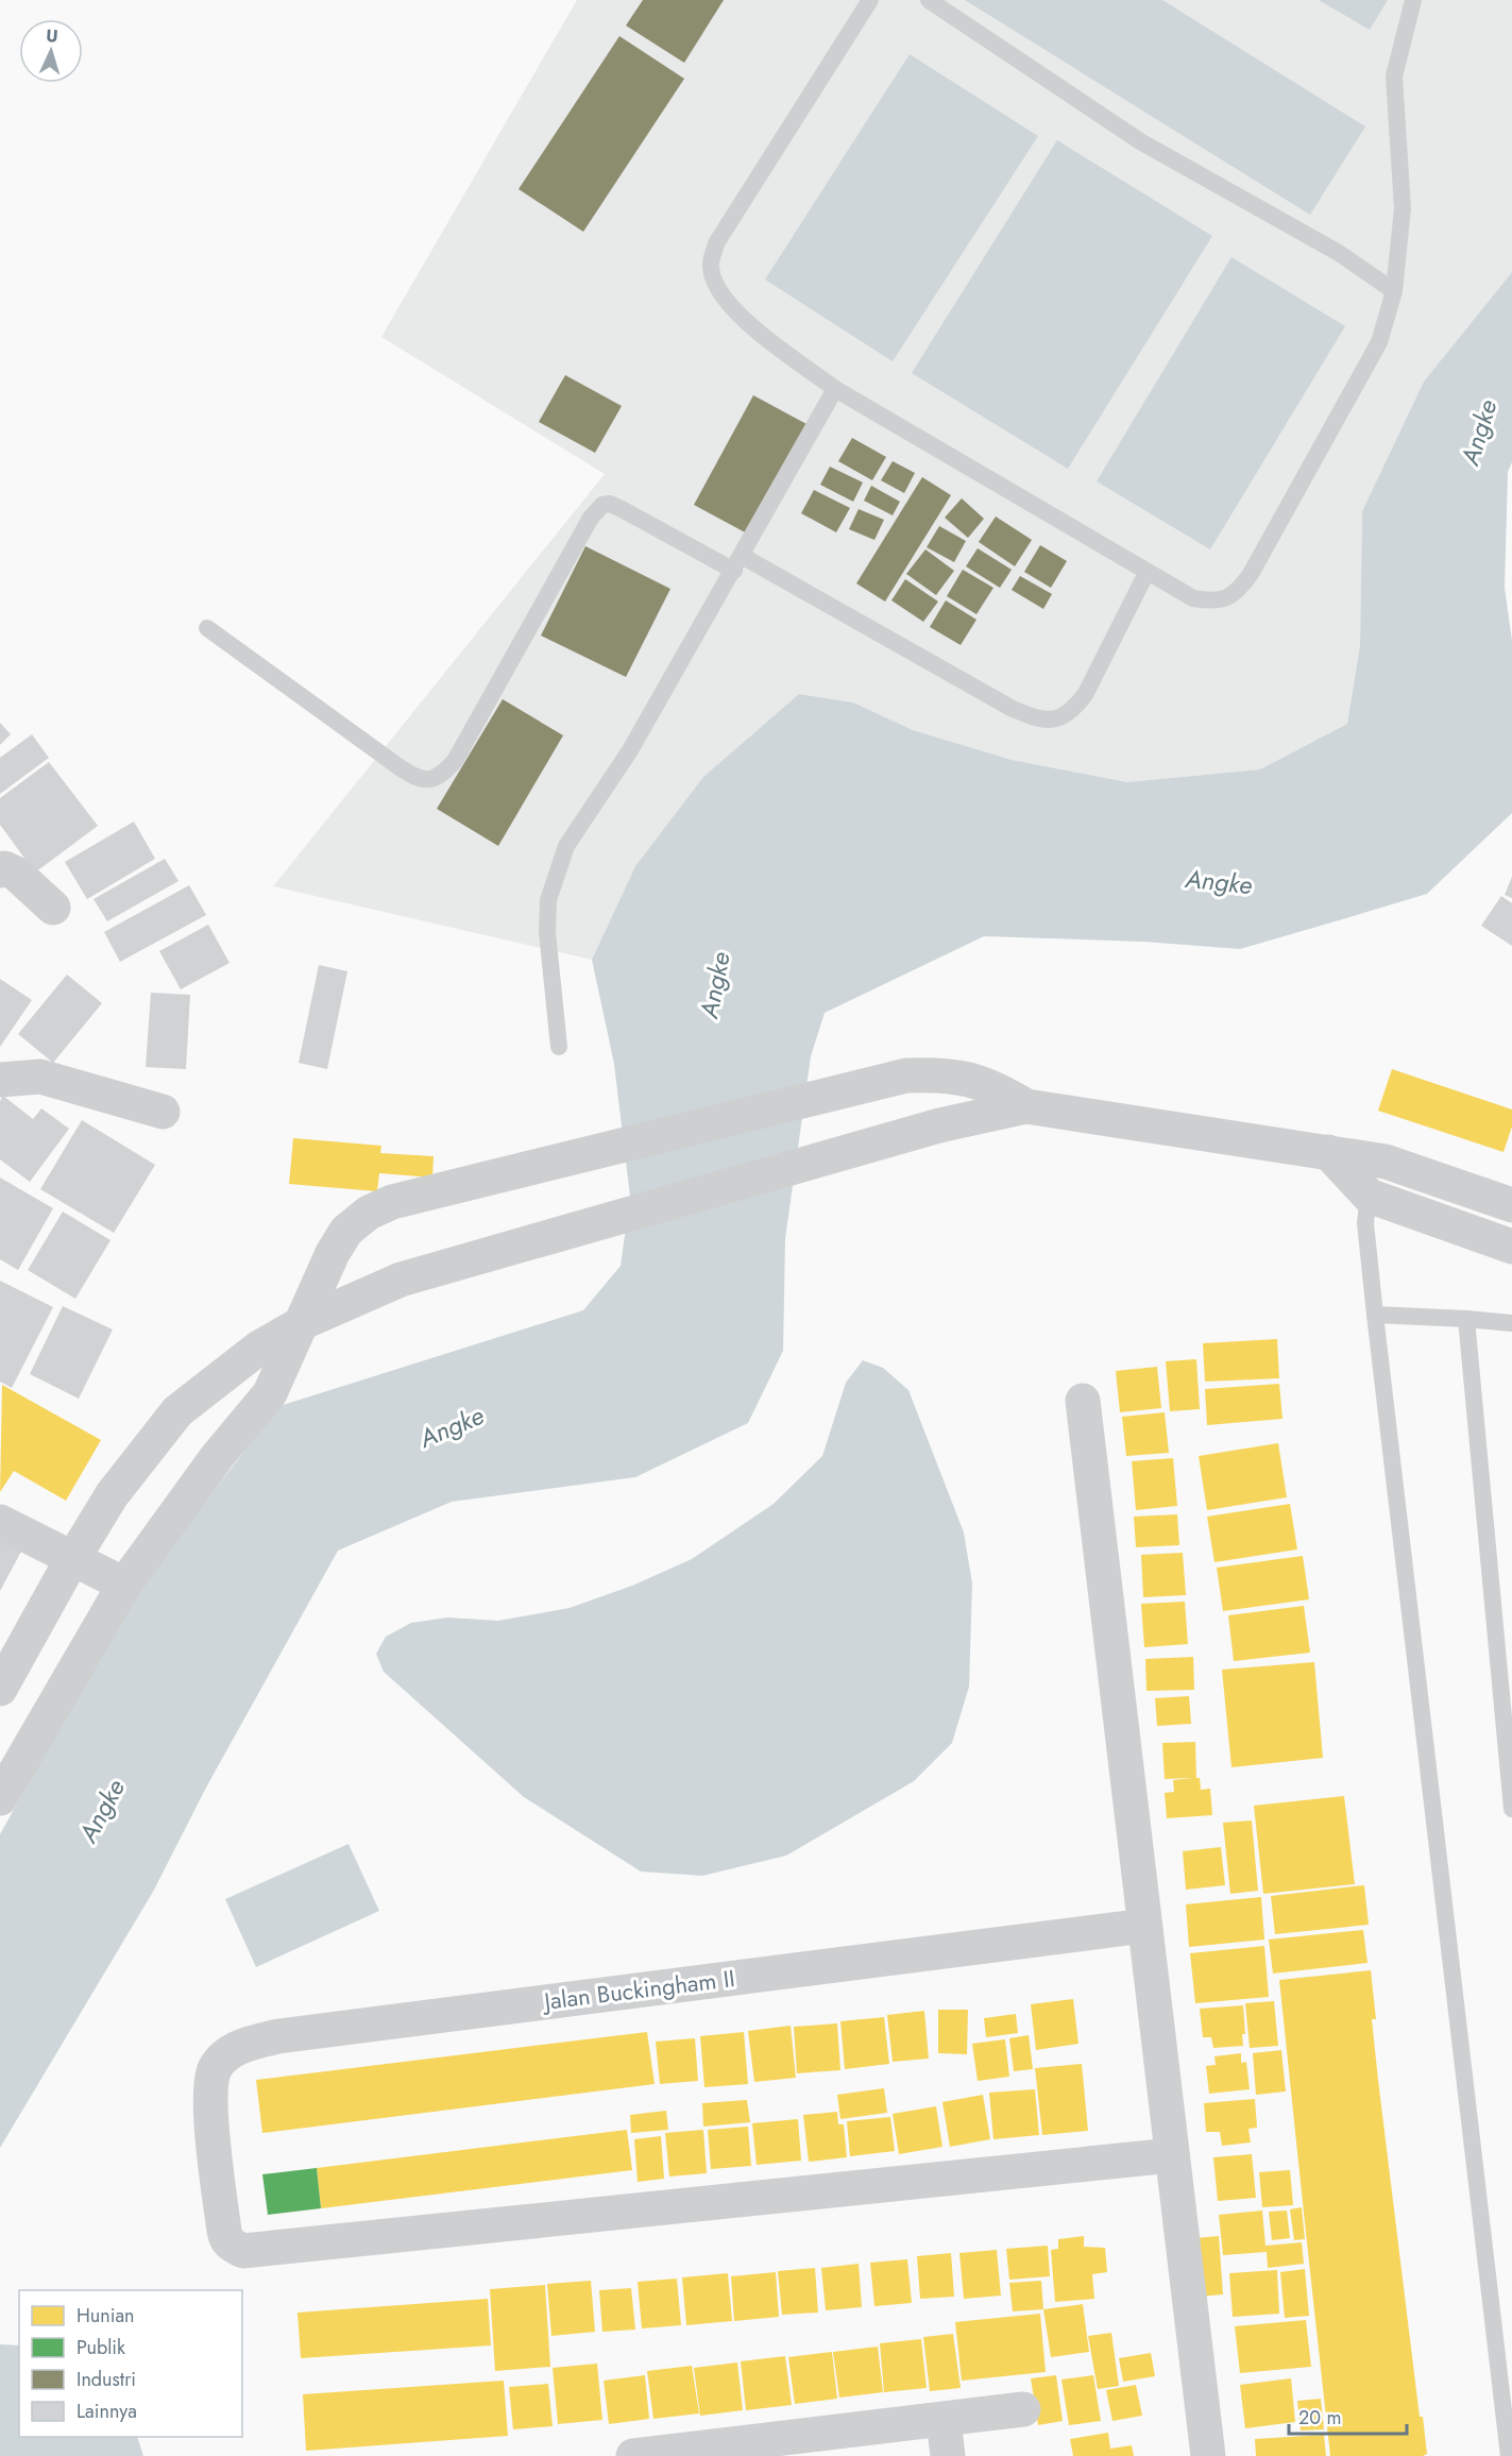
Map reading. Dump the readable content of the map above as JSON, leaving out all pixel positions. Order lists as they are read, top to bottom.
{
  "streets": {
    "street": ["Jalan Buckingham II"]
  },
  "water": ["Angke"],
  "legend": [
    "Hunian",
    "Publik",
    "Industri",
    "Lainnya"
  ],
  "scale_bar": "20 m",
  "north": "top"
}
